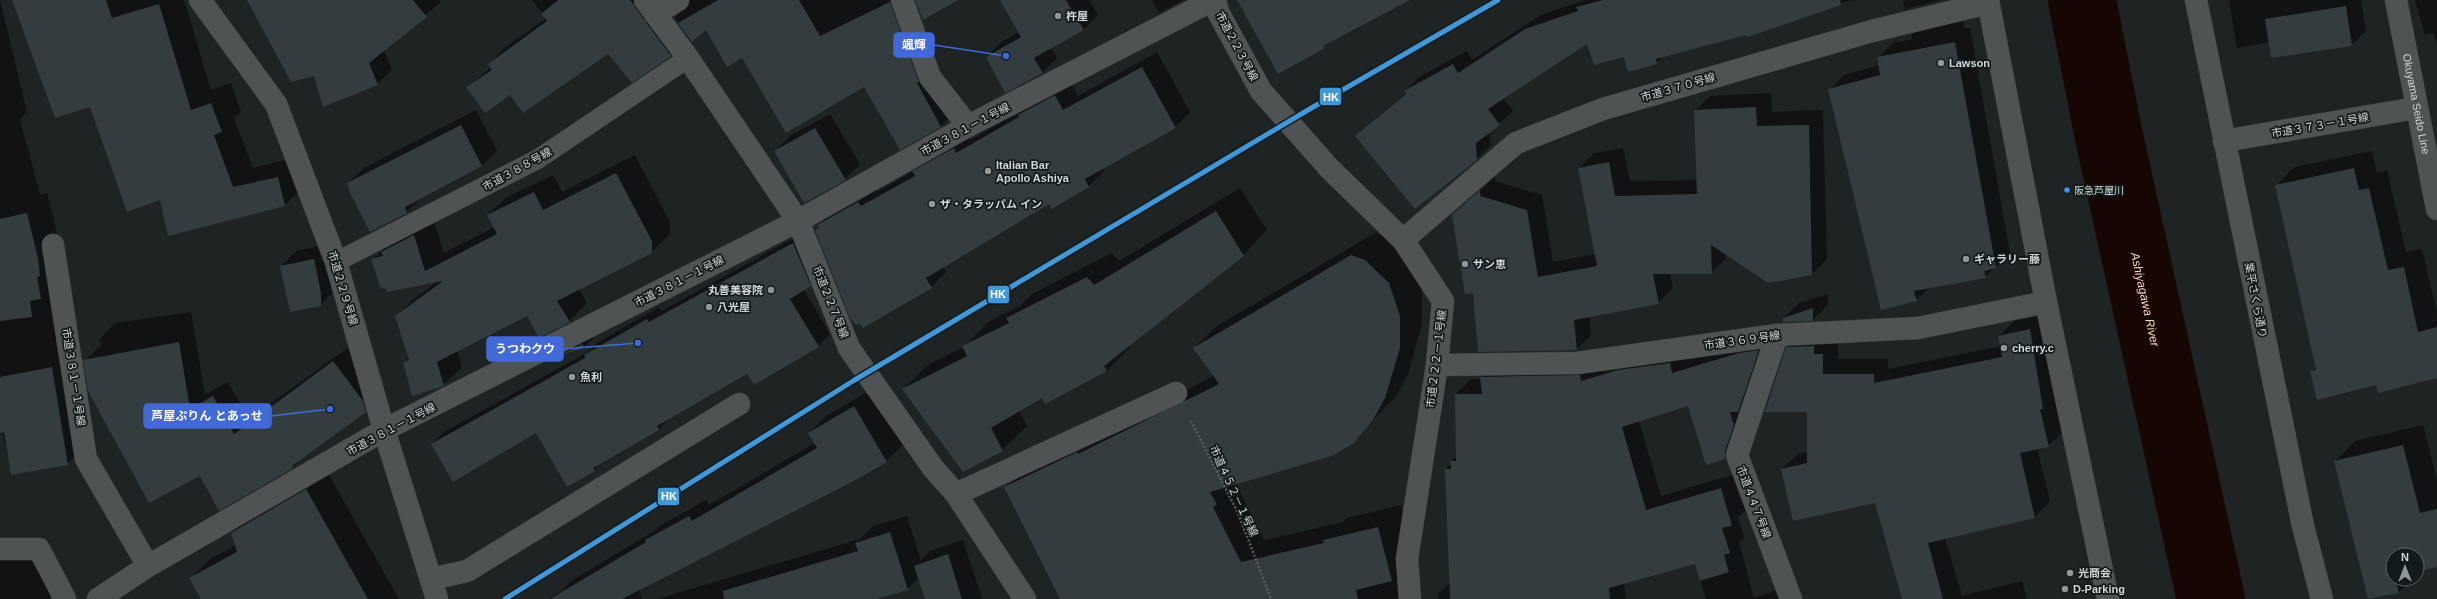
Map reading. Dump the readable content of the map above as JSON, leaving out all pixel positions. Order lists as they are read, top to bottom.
{
  "streets": {
    "street": [
      "市道２２３号線",
      "市道３７０号線",
      "Okuyama Seido Line",
      "市道３７３－１号線",
      "市道３８１－１号線",
      "市道２２９号線",
      "業平さくら通り",
      "市道２２７号線",
      "市道３６９号線",
      "市道２２２－１号線",
      "市道４４７号線"
    ],
    "lane": ["市道３８８号線"],
    "path": ["市道４５２－１号線"]
  },
  "crossings": [
    ["市道２２３号線", "市道３８１－１号線"],
    ["市道２２３号線", "市道２２２－１号線"],
    ["市道３７０号線", "市道２２２－１号線"],
    ["Okuyama Seido Line", "市道３７３－１号線"],
    ["市道３７３－１号線", "業平さくら通り"],
    ["市道３８１－１号線", "市道２２９号線"],
    ["市道３８１－１号線", "市道２２７号線"],
    ["市道３８８号線", "市道２２９号線"],
    ["市道３８８号線", "市道２２７号線"],
    ["市道３６９号線", "市道２２２－１号線"],
    ["市道３６９号線", "市道４４７号線"]
  ],
  "water": ["Ashiyagawa River"],
  "places": [
    "杵屋",
    "颯輝",
    "Lawson",
    "Italian Bar Apollo Ashiya",
    "阪急芦屋川",
    "ザ・タラッパム イン",
    "ギャラリー藤",
    "サン恵",
    "丸善美容院",
    "八光屋",
    "うつわクウ",
    "cherry.c",
    "魚利",
    "芦屋ぷりん とあっせ",
    "光商会",
    "D-Parking"
  ],
  "lines": ["transit line HK"],
  "north": "top"
}
